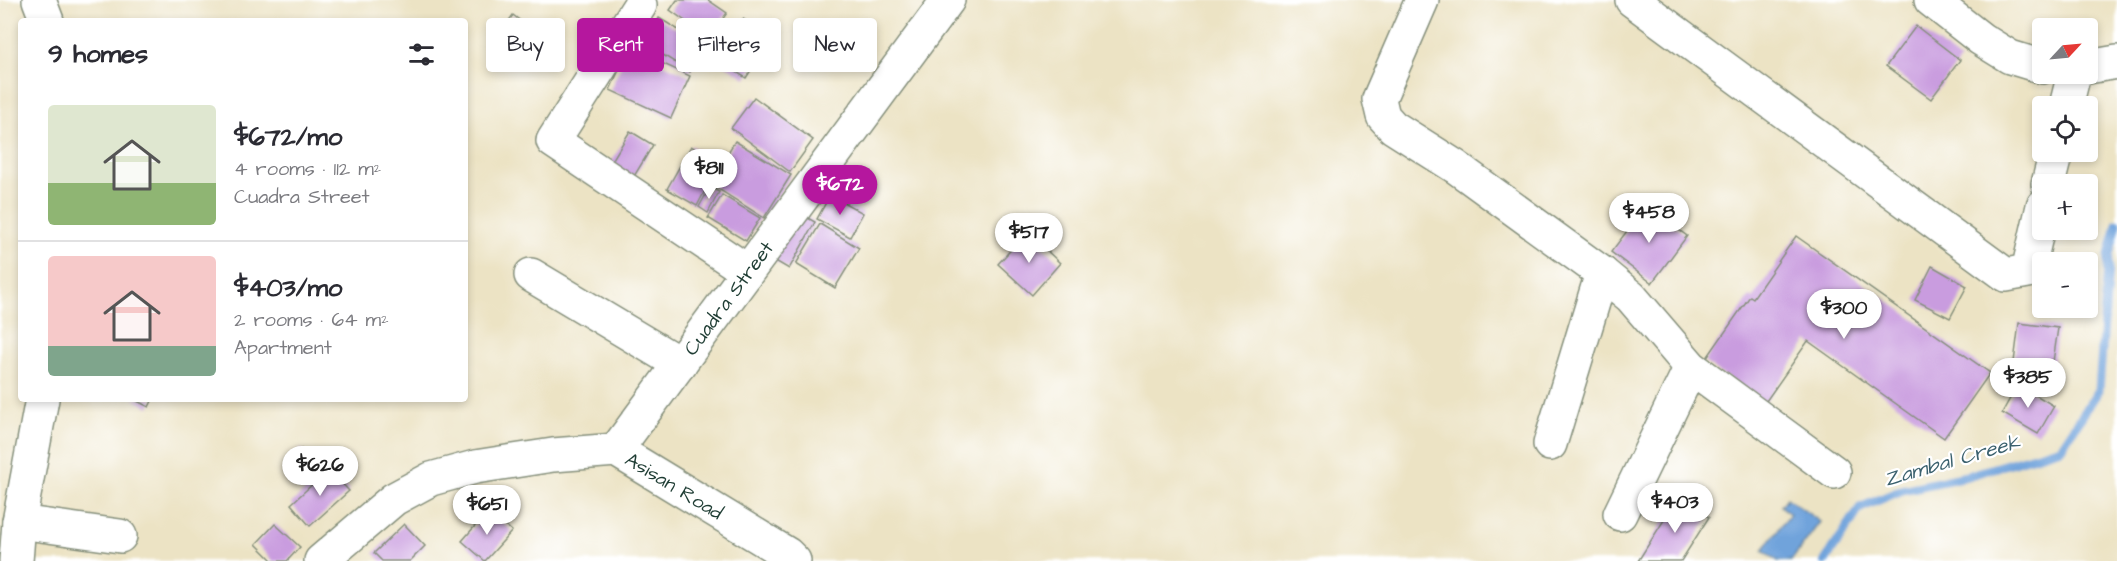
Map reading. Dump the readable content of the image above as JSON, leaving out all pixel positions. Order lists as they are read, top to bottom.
{
  "streets": {
    "street": ["Cuadra Street", "Asisan Road"]
  },
  "crossings": [
    ["Cuadra Street", "Asisan Road"]
  ],
  "water": ["Zambal Creek"],
  "north": "top right",
  "page": {
    "map_buttons": ["+", "−"],
    "chip": [
      "Buy",
      "Rent",
      "Filters",
      "New"
    ],
    "heading": "9 homes",
    "list": [
      {
        "name": "$672/mo",
        "note": "4 rooms · 112 m² · Cuadra Street"
      },
      {
        "name": "$403/mo",
        "note": "2 rooms · 64 m² · Apartment"
      }
    ],
    "price": [
      "$811",
      "$672",
      "$458",
      "$517",
      "$300",
      "$385",
      "$626",
      "$403",
      "$651"
    ]
  }
}
